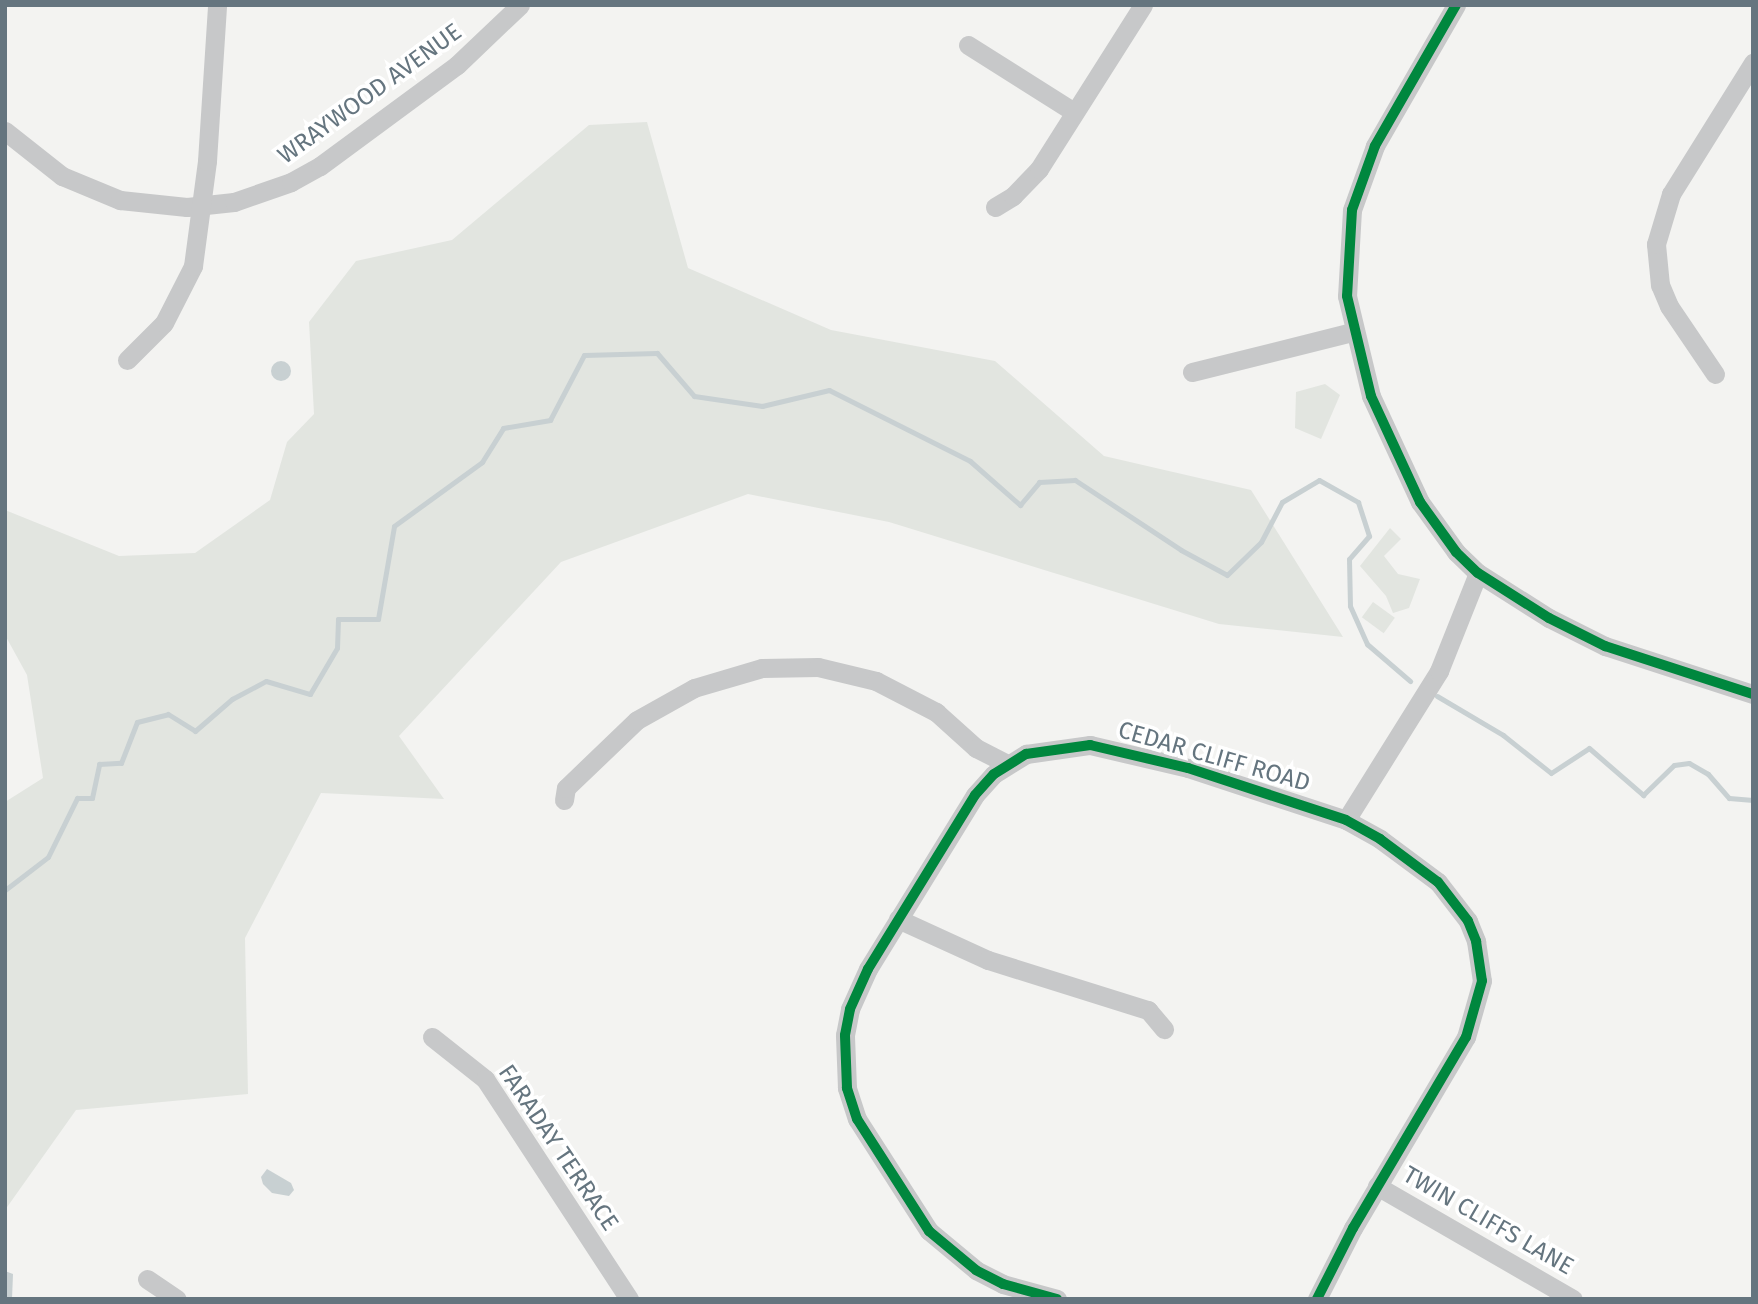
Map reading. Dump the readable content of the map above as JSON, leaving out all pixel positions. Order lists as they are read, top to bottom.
{
  "streets": {
    "street": [
      "WRAYWOOD AVENUE",
      "CEDAR CLIFF ROAD",
      "FARADAY TERRACE",
      "TWIN CLIFFS LANE"
    ]
  },
  "crossings": [
    ["CEDAR CLIFF ROAD", "TWIN CLIFFS LANE"]
  ]
}
